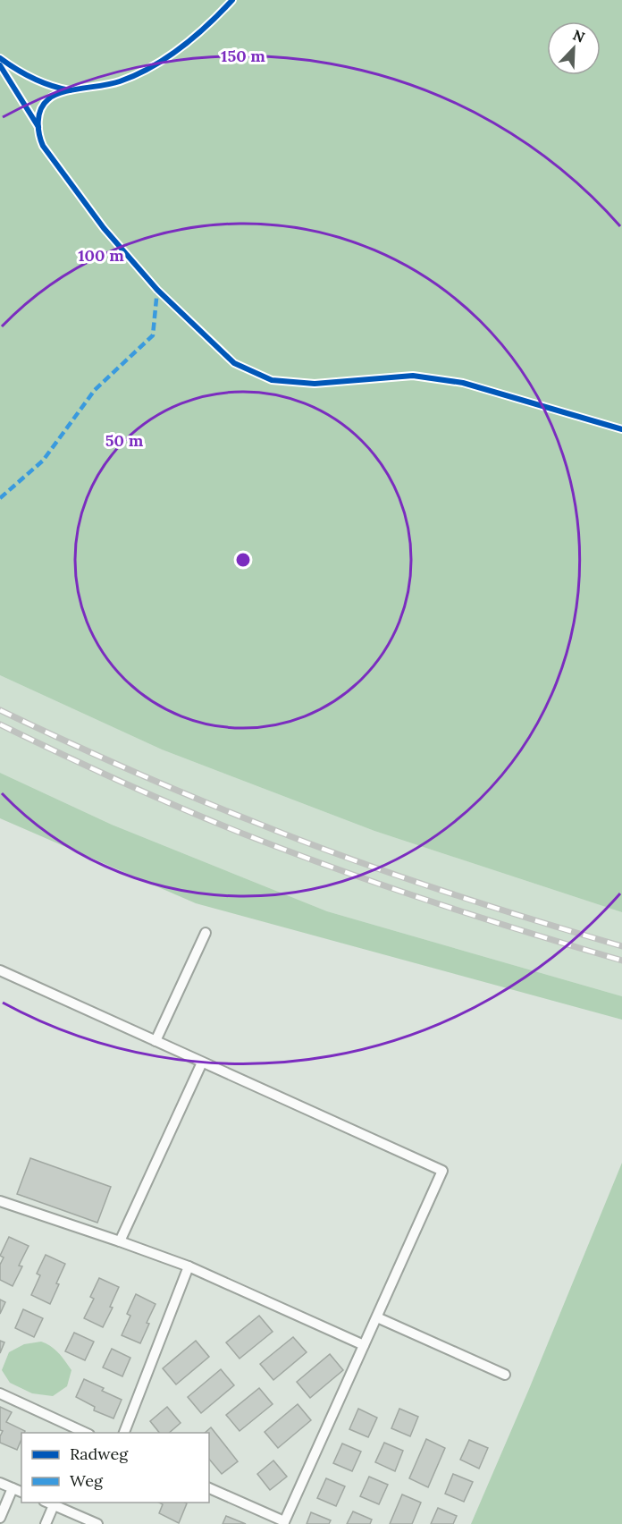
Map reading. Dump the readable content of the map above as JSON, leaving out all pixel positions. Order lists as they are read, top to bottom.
{
  "legend": ["Radweg", "Weg"],
  "north": "top right",
  "rings": ["150 m", "100 m", "50 m"]
}
